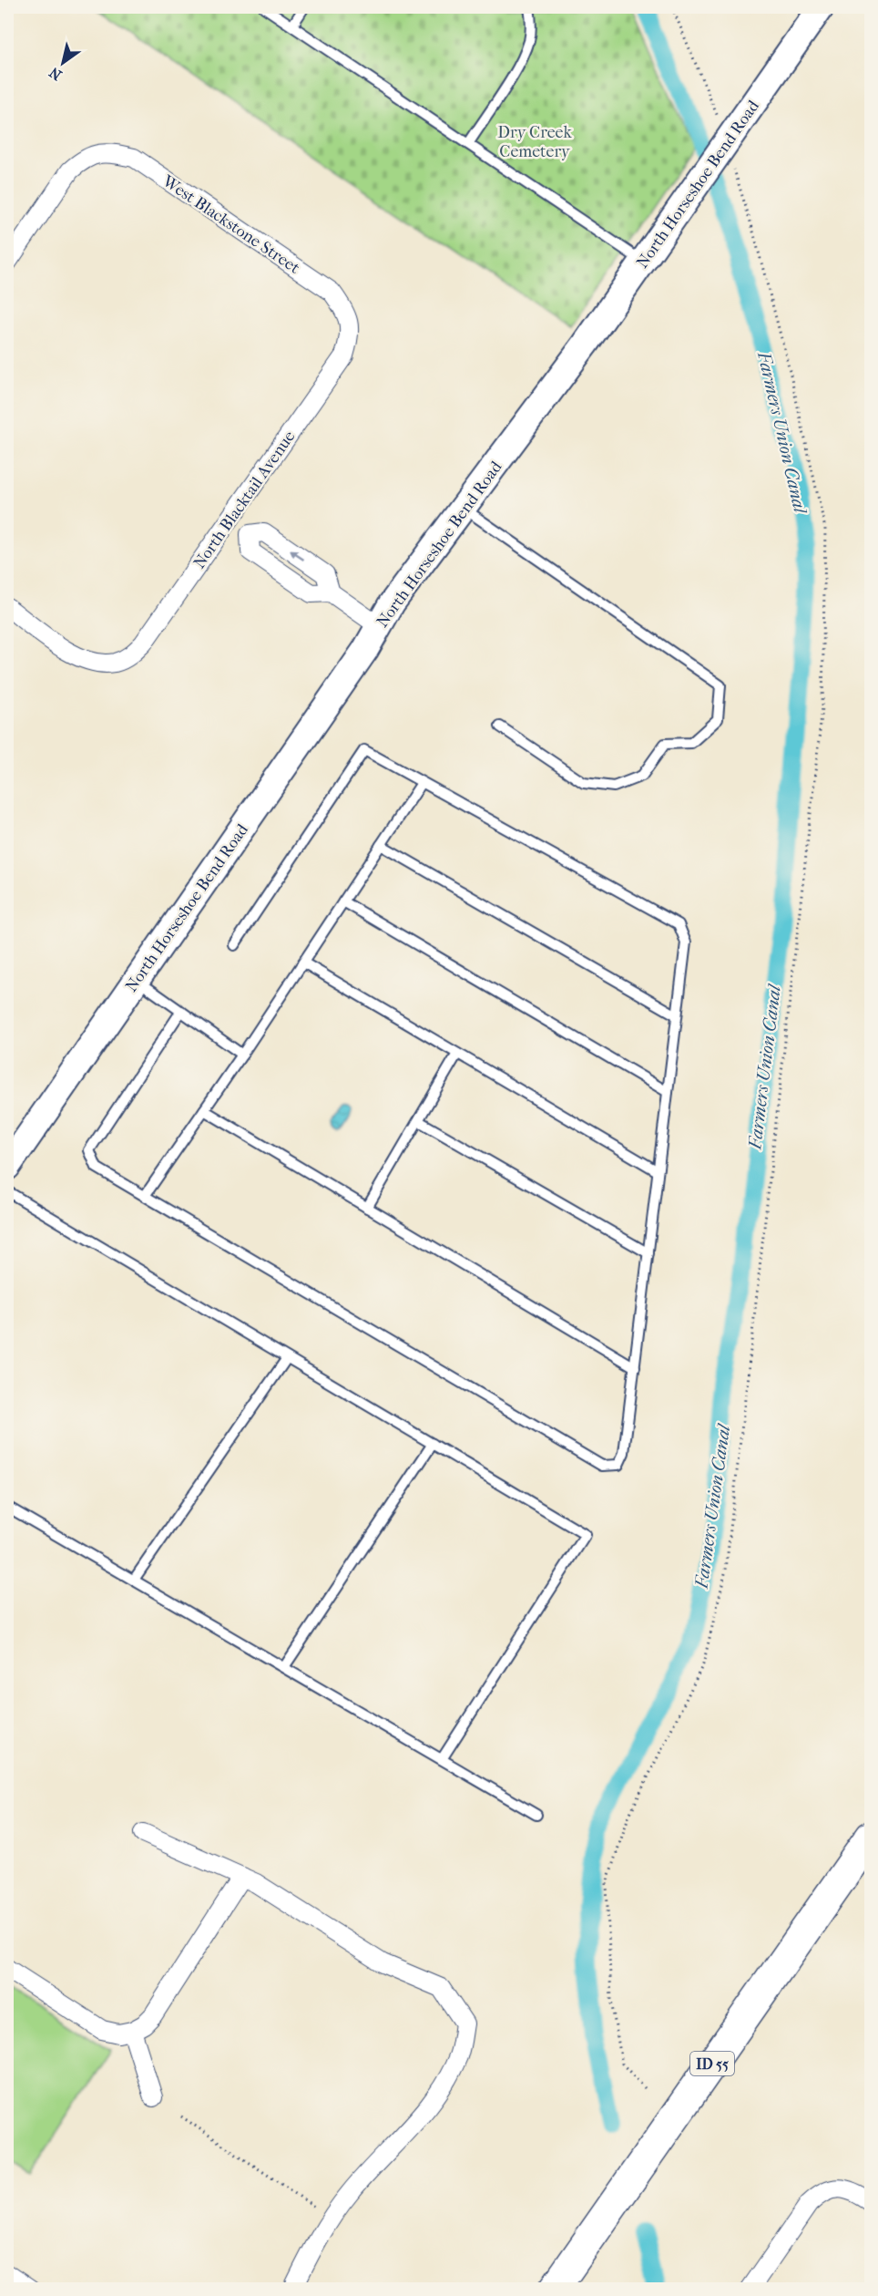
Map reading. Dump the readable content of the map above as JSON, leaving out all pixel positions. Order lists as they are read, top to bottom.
{
  "streets": {
    "highway": ["ID 55"],
    "street": ["North Horseshoe Bend Road", "West Blackstone Street", "North Blacktail Avenue"]
  },
  "crossings": [
    ["West Blackstone Street", "North Blacktail Avenue"]
  ],
  "water": ["Farmers Union Canal"],
  "parks": ["Dry Creek Cemetery"],
  "north": "bottom left"
}
